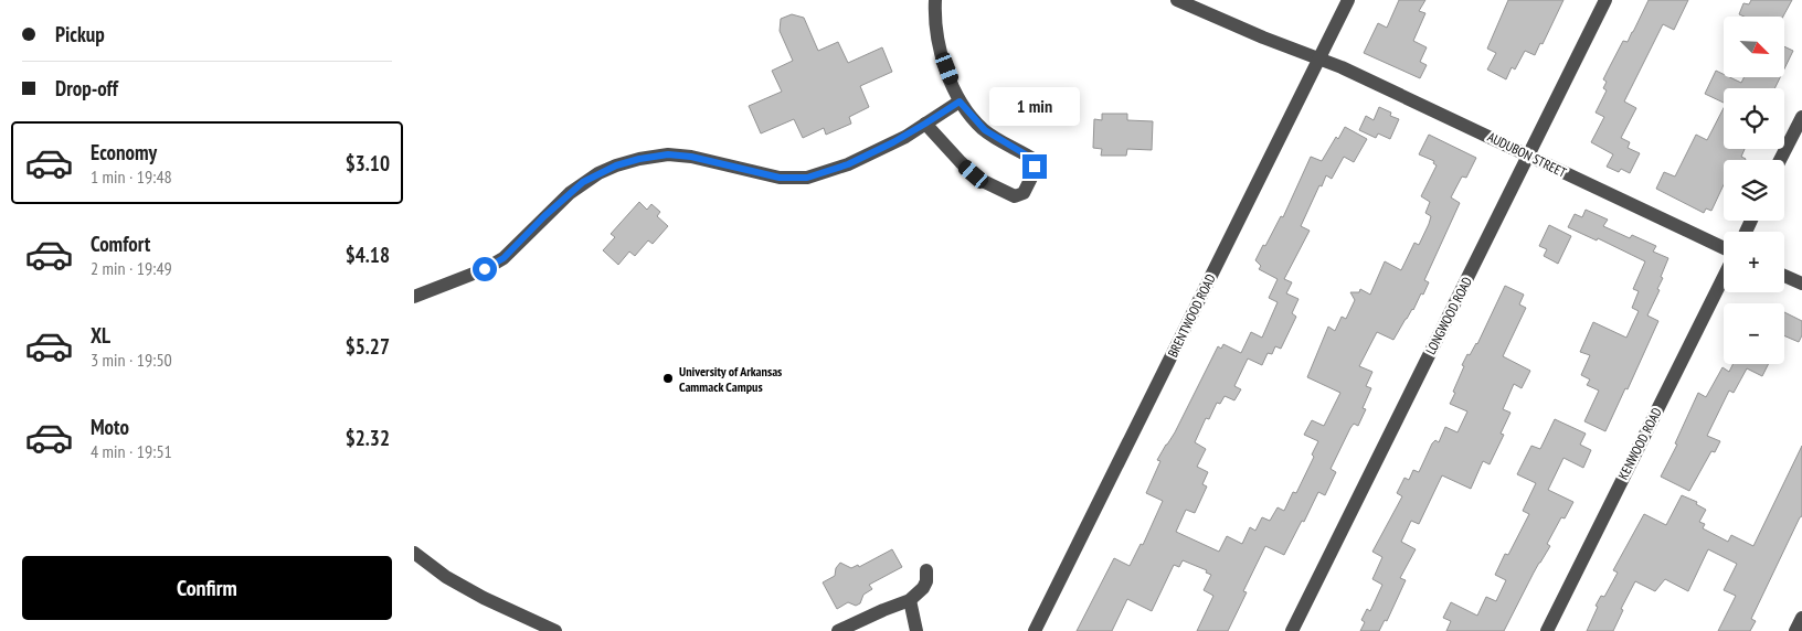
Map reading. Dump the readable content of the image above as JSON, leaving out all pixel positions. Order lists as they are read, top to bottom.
{
  "streets": {
    "street": [
      "AUDUBON STREET",
      "BRENTWOOD ROAD",
      "LONGWOOD ROAD",
      "KENWOOD ROAD"
    ]
  },
  "crossings": [
    ["AUDUBON STREET", "BRENTWOOD ROAD"],
    ["AUDUBON STREET", "LONGWOOD ROAD"]
  ],
  "places": ["University of Arkansas Cammack Campus"],
  "north": "bottom right",
  "page": {
    "banner": ["Pickup", "Drop-off"],
    "map_buttons": ["+", "−"],
    "bubble": "1 min",
    "list": [
      {
        "name": "Economy",
        "note": "1 min · 19:48",
        "value": "$3.10"
      },
      {
        "name": "Comfort",
        "note": "2 min · 19:49",
        "value": "$4.18"
      },
      {
        "name": "XL",
        "note": "3 min · 19:50",
        "value": "$5.27"
      },
      {
        "name": "Moto",
        "note": "4 min · 19:51",
        "value": "$2.32"
      }
    ],
    "buttons": "Confirm"
  }
}
